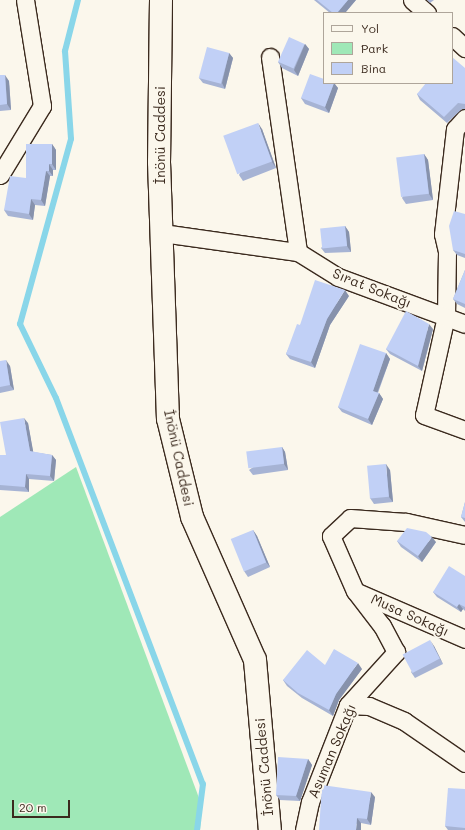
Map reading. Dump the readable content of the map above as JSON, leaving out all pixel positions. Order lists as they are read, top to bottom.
{
  "streets": {
    "street": [
      "İnönü Caddesi",
      "Sırat Sokağı",
      "Musa Sokağı",
      "Asuman Sokağı"
    ]
  },
  "crossings": [
    ["İnönü Caddesi", "Sırat Sokağı"],
    ["Musa Sokağı", "Asuman Sokağı"]
  ],
  "legend": ["Yol", "Park", "Bina"],
  "scale_bar": "20 m"
}
